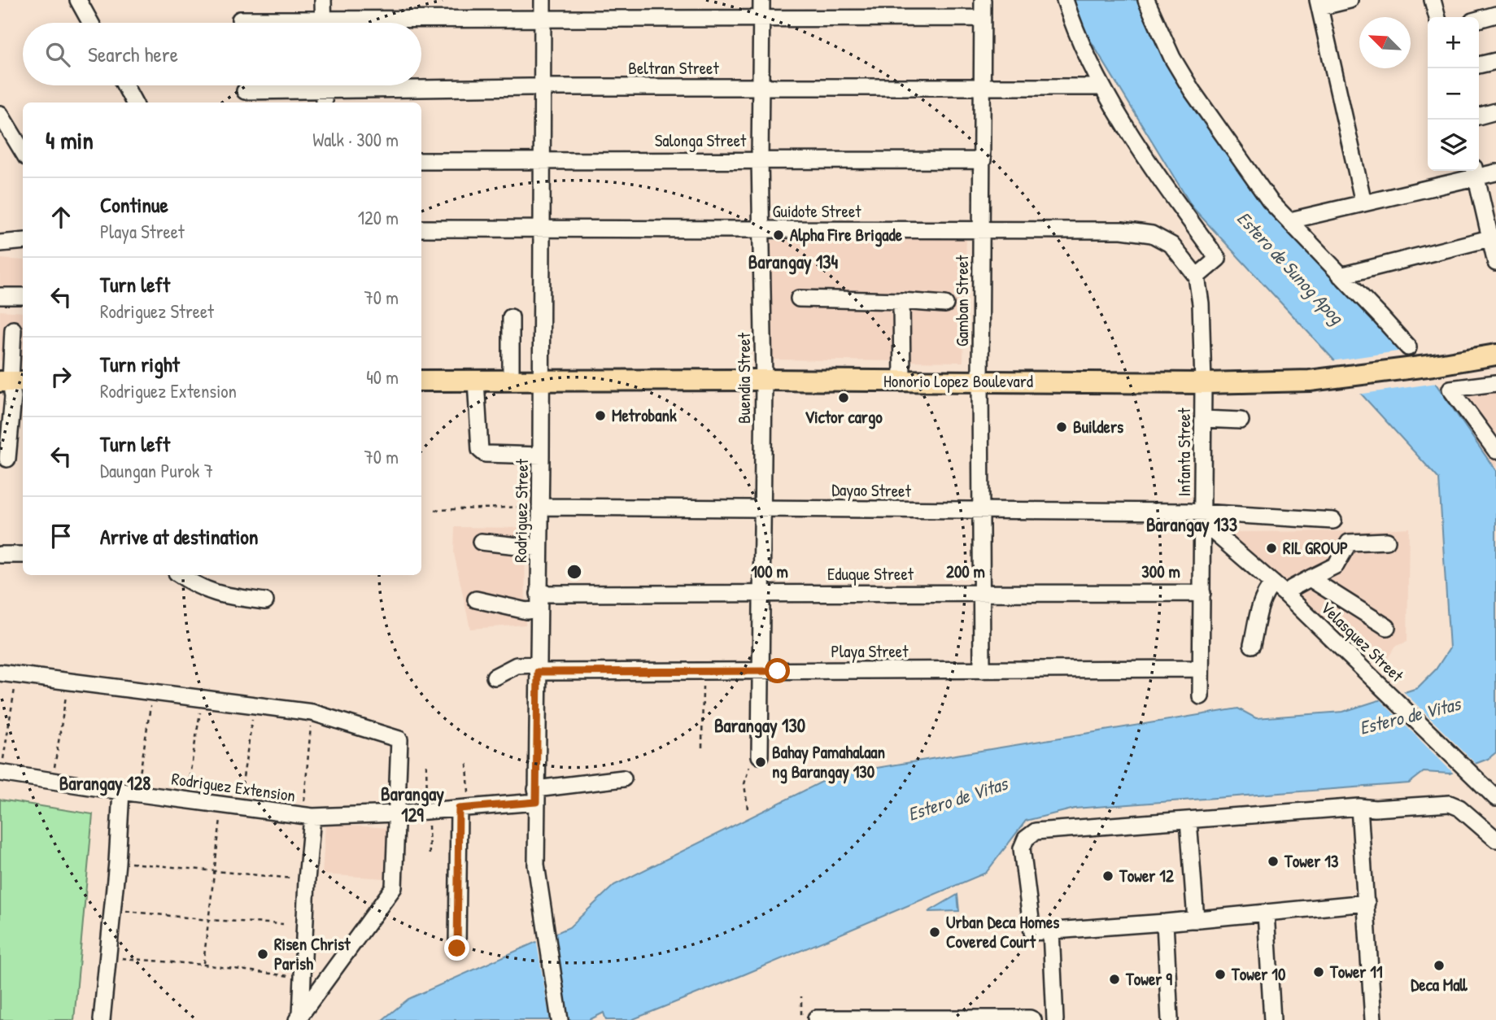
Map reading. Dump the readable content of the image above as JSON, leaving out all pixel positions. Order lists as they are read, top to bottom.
{
  "streets": {
    "main road": ["Honorio Lopez Boulevard"],
    "street": [
      "Beltran Street",
      "Salonga Street",
      "Guidote Street",
      "Gamban Street",
      "Buendia Street",
      "Infanta Street",
      "Dayao Street",
      "Rodriguez Street",
      "Eduque Street",
      "Velasquez Street",
      "Playa Street",
      "Rodriguez Extension"
    ]
  },
  "crossings": [
    ["Beltran Street", "Gamban Street"],
    ["Beltran Street", "Buendia Street"],
    ["Beltran Street", "Rodriguez Street"],
    ["Salonga Street", "Gamban Street"],
    ["Salonga Street", "Buendia Street"],
    ["Salonga Street", "Rodriguez Street"],
    ["Guidote Street", "Gamban Street"],
    ["Guidote Street", "Buendia Street"],
    ["Guidote Street", "Infanta Street"],
    ["Guidote Street", "Rodriguez Street"],
    ["Gamban Street", "Honorio Lopez Boulevard"],
    ["Gamban Street", "Dayao Street"],
    ["Gamban Street", "Eduque Street"],
    ["Gamban Street", "Playa Street"],
    ["Buendia Street", "Honorio Lopez Boulevard"],
    ["Buendia Street", "Dayao Street"],
    ["Buendia Street", "Eduque Street"],
    ["Buendia Street", "Playa Street"],
    ["Honorio Lopez Boulevard", "Infanta Street"],
    ["Honorio Lopez Boulevard", "Rodriguez Street"],
    ["Infanta Street", "Dayao Street"],
    ["Infanta Street", "Eduque Street"],
    ["Infanta Street", "Velasquez Street"],
    ["Infanta Street", "Playa Street"],
    ["Dayao Street", "Rodriguez Street"],
    ["Dayao Street", "Velasquez Street"],
    ["Rodriguez Street", "Eduque Street"],
    ["Rodriguez Street", "Playa Street"],
    ["Rodriguez Street", "Rodriguez Extension"]
  ],
  "districts": [
    "Barangay 134",
    "Barangay 133",
    "Barangay 130",
    "Barangay 128",
    "Barangay 129"
  ],
  "water": ["Estero de Sunog Apog", "Estero de Vitas"],
  "places": [
    "Alpha Fire Brigade",
    "Victor cargo",
    "Metrobank",
    "Builders",
    "RIL GROUP",
    "Bahay Pamahalaan ng Barangay 130",
    "Tower 13",
    "Tower 12",
    "Urban Deca Homes Covered Court",
    "Risen Christ Parish",
    "Deca Mall",
    "Tower 11",
    "Tower 10",
    "Tower 9"
  ],
  "north": "top left",
  "page": {
    "map_buttons": ["+", "−"],
    "search": "Search here",
    "heading": ["4 min", "Walk · 300 m"],
    "list": [
      ["Continue", "Playa Street", "120 m"],
      ["Turn left", "Rodriguez Street", "70 m"],
      ["Turn right", "Rodriguez Extension", "40 m"],
      ["Turn left", "Daungan Purok 7", "70 m"],
      "Arrive at destination"
    ]
  },
  "rings": ["100 m", "200 m", "300 m"]
}
